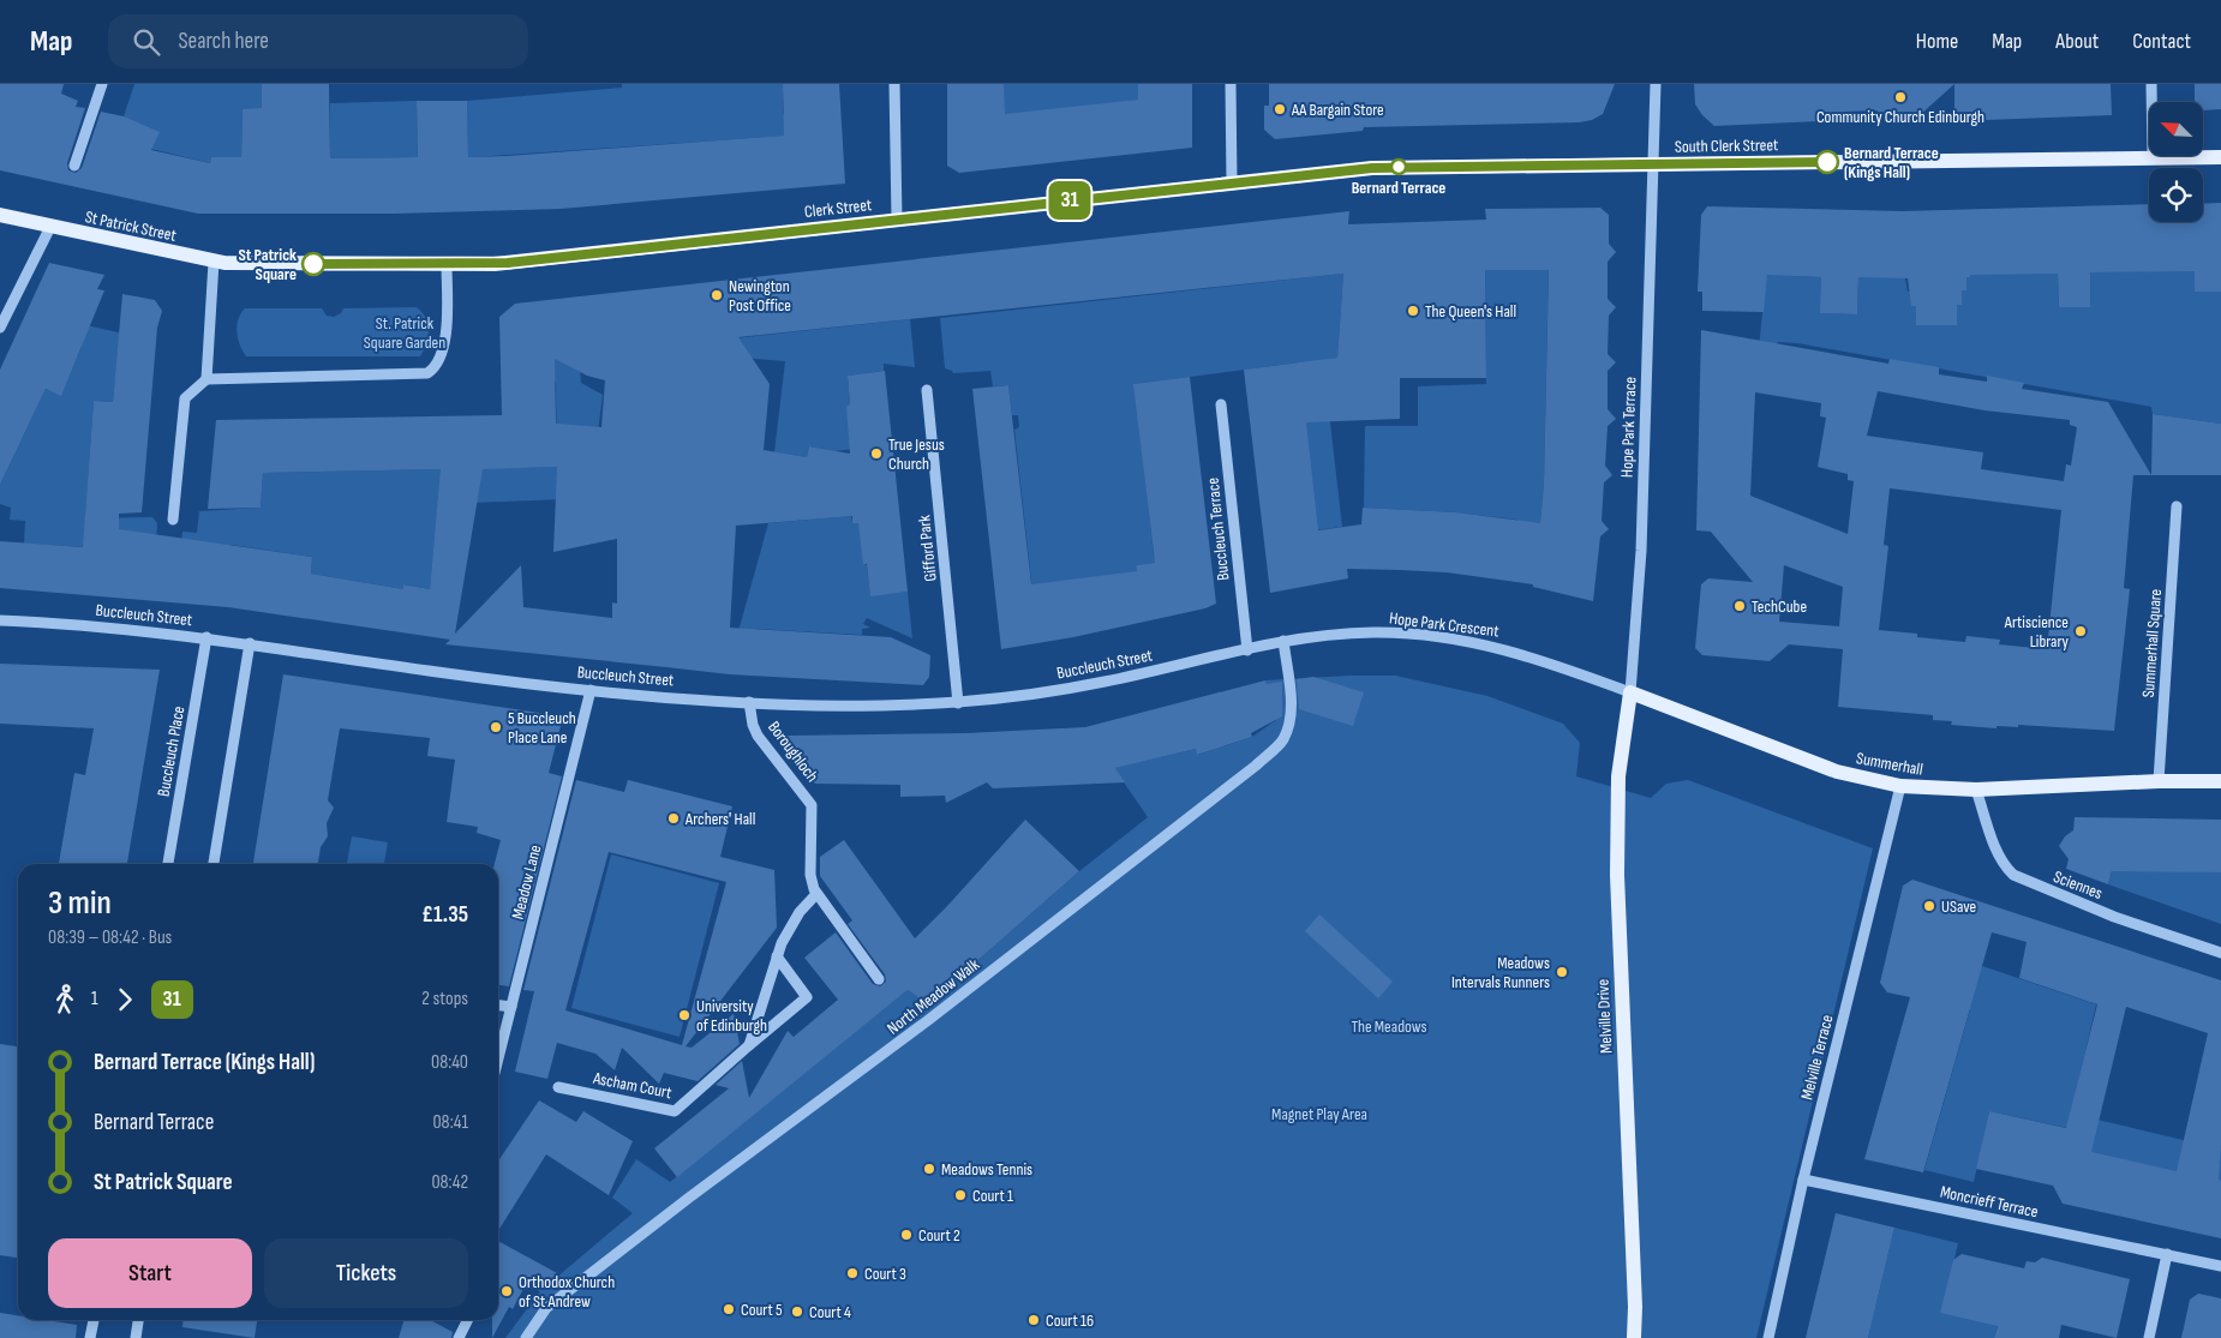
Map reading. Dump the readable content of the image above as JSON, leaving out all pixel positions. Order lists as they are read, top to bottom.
{
  "streets": {
    "main road": [
      "South Clerk Street",
      "Clerk Street",
      "St Patrick Street",
      "Summerhall",
      "Melville Drive"
    ],
    "street": [
      "Hope Park Terrace",
      "Buccleuch Terrace",
      "Gifford Park",
      "Buccleuch Street",
      "Hope Park Crescent",
      "Summerhall Square",
      "Buccleuch Place",
      "Boroughloch",
      "Meadow Lane",
      "Sciennes",
      "North Meadow Walk",
      "Melville Terrace",
      "Ascham Court",
      "Moncrieff Terrace"
    ]
  },
  "crossings": [
    ["South Clerk Street", "Clerk Street"],
    ["South Clerk Street", "Hope Park Terrace"],
    ["Hope Park Terrace", "Hope Park Crescent"],
    ["Hope Park Terrace", "Summerhall"],
    ["Hope Park Terrace", "Melville Drive"],
    ["Buccleuch Terrace", "Buccleuch Street"],
    ["Buccleuch Terrace", "Hope Park Crescent"],
    ["Gifford Park", "Buccleuch Street"],
    ["Buccleuch Street", "Hope Park Crescent"],
    ["Buccleuch Street", "Buccleuch Place"],
    ["Buccleuch Street", "Boroughloch"],
    ["Buccleuch Street", "Meadow Lane"],
    ["Hope Park Crescent", "Summerhall"],
    ["Hope Park Crescent", "North Meadow Walk"],
    ["Hope Park Crescent", "Melville Drive"],
    ["Summerhall Square", "Summerhall"],
    ["Summerhall", "Sciennes"],
    ["Summerhall", "Melville Drive"],
    ["Summerhall", "Melville Terrace"],
    ["Melville Terrace", "Moncrieff Terrace"]
  ],
  "parks": ["St. Patrick Square Garden", "The Meadows", "Magnet Play Area"],
  "places": [
    "Community Church Edinburgh",
    "AA Bargain Store",
    "Bernard Terrace (Kings Hall)",
    "Bernard Terrace",
    "St Patrick Square",
    "Newington Post Office",
    "The Queen's Hall",
    "True Jesus Church",
    "TechCube",
    "Artiscience Library",
    "5 Buccleuch Place Lane",
    "Archers' Hall",
    "USave",
    "Meadows Intervals Runners",
    "University of Edinburgh",
    "Meadows Tennis",
    "Court 1",
    "Court 2",
    "Court 3",
    "Orthodox Church of St Andrew",
    "Court 5",
    "Court 4",
    "Court 16"
  ],
  "lines": ["bus line 31"],
  "north": "top left",
  "page": {
    "header": "Map",
    "search": "Search here",
    "nav": [
      "Home",
      "Map",
      "About",
      "Contact"
    ],
    "on_map": "31",
    "heading": ["3 min", "08:39 – 08:42 · Bus", "£1.35"],
    "legs": ["1", "31", "2 stops"],
    "list": [
      {
        "name": "Bernard Terrace (Kings Hall)",
        "value": "08:40"
      },
      {
        "name": "Bernard Terrace",
        "value": "08:41"
      },
      {
        "name": "St Patrick Square",
        "value": "08:42"
      }
    ],
    "buttons": ["Start", "Tickets"]
  }
}
